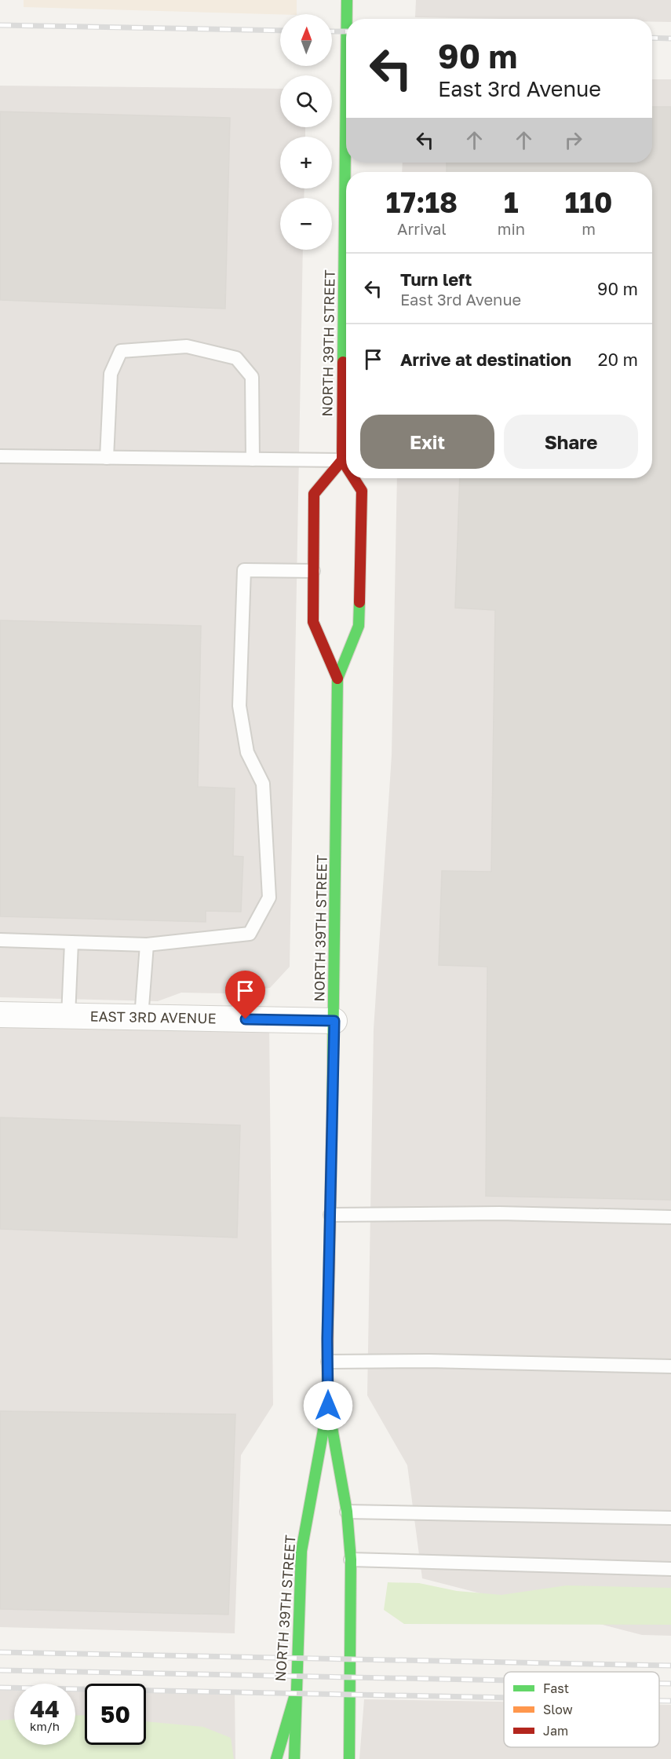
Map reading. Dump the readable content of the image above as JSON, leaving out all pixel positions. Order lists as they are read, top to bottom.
{
  "streets": {
    "main road": ["NORTH 39TH STREET"],
    "street": ["EAST 3RD AVENUE"]
  },
  "crossings": [
    ["NORTH 39TH STREET", "EAST 3RD AVENUE"]
  ],
  "legend": ["Fast", "Slow", "Jam"],
  "north": "top",
  "page": {
    "map_buttons": ["+", "−"],
    "turn": ["90 m", "East 3rd Avenue"],
    "eta": [
      "17:18",
      "Arrival",
      "1",
      "min",
      "110",
      "m"
    ],
    "list": [
      {
        "name": "Turn left",
        "note": "East 3rd Avenue",
        "value": "90 m"
      },
      {
        "name": "Arrive at destination",
        "value": "20 m"
      }
    ],
    "buttons": ["Exit", "Share"],
    "speed": "44 km/h",
    "limit": "50"
  }
}
